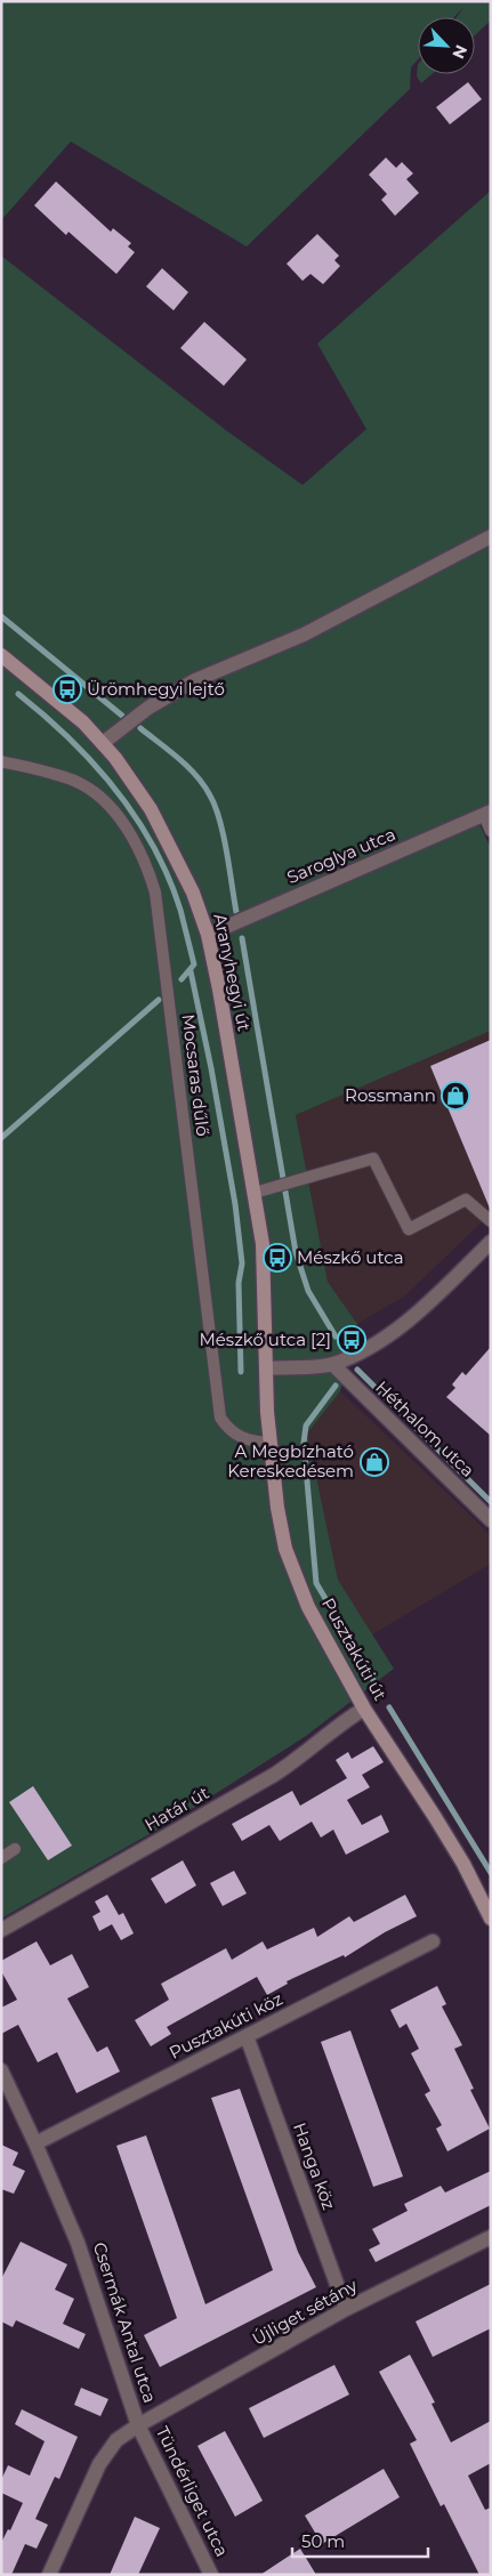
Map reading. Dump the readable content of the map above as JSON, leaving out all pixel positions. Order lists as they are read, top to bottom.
{
  "streets": {
    "street": [
      "Saroglya utca",
      "Aranyhegyi út",
      "Héthalom utca",
      "Pusztakúti út",
      "Határ út",
      "Pusztakúti köz",
      "Hanga köz",
      "Újliget sétány",
      "Csermák Antal utca",
      "Tündérliget utca"
    ],
    "lane": ["Mocsaras dűlő"]
  },
  "crossings": [
    ["Saroglya utca", "Aranyhegyi út"],
    ["Aranyhegyi út", "Pusztakúti út"],
    ["Mocsaras dűlő", "Pusztakúti út"],
    ["Pusztakúti út", "Határ út"],
    ["Pusztakúti köz", "Hanga köz"],
    ["Pusztakúti köz", "Csermák Antal utca"],
    ["Hanga köz", "Újliget sétány"],
    ["Újliget sétány", "Csermák Antal utca"],
    ["Újliget sétány", "Tündérliget utca"],
    ["Csermák Antal utca", "Tündérliget utca"]
  ],
  "places": {
    "bus stop": ["Ürömhegyi lejtő", "Mészkő utca", "Mészkő utca [2]"],
    "shop": ["Rossmann", "A Megbízható Kereskedésem"]
  },
  "scale_bar": "50 m",
  "north": "bottom right"
}
